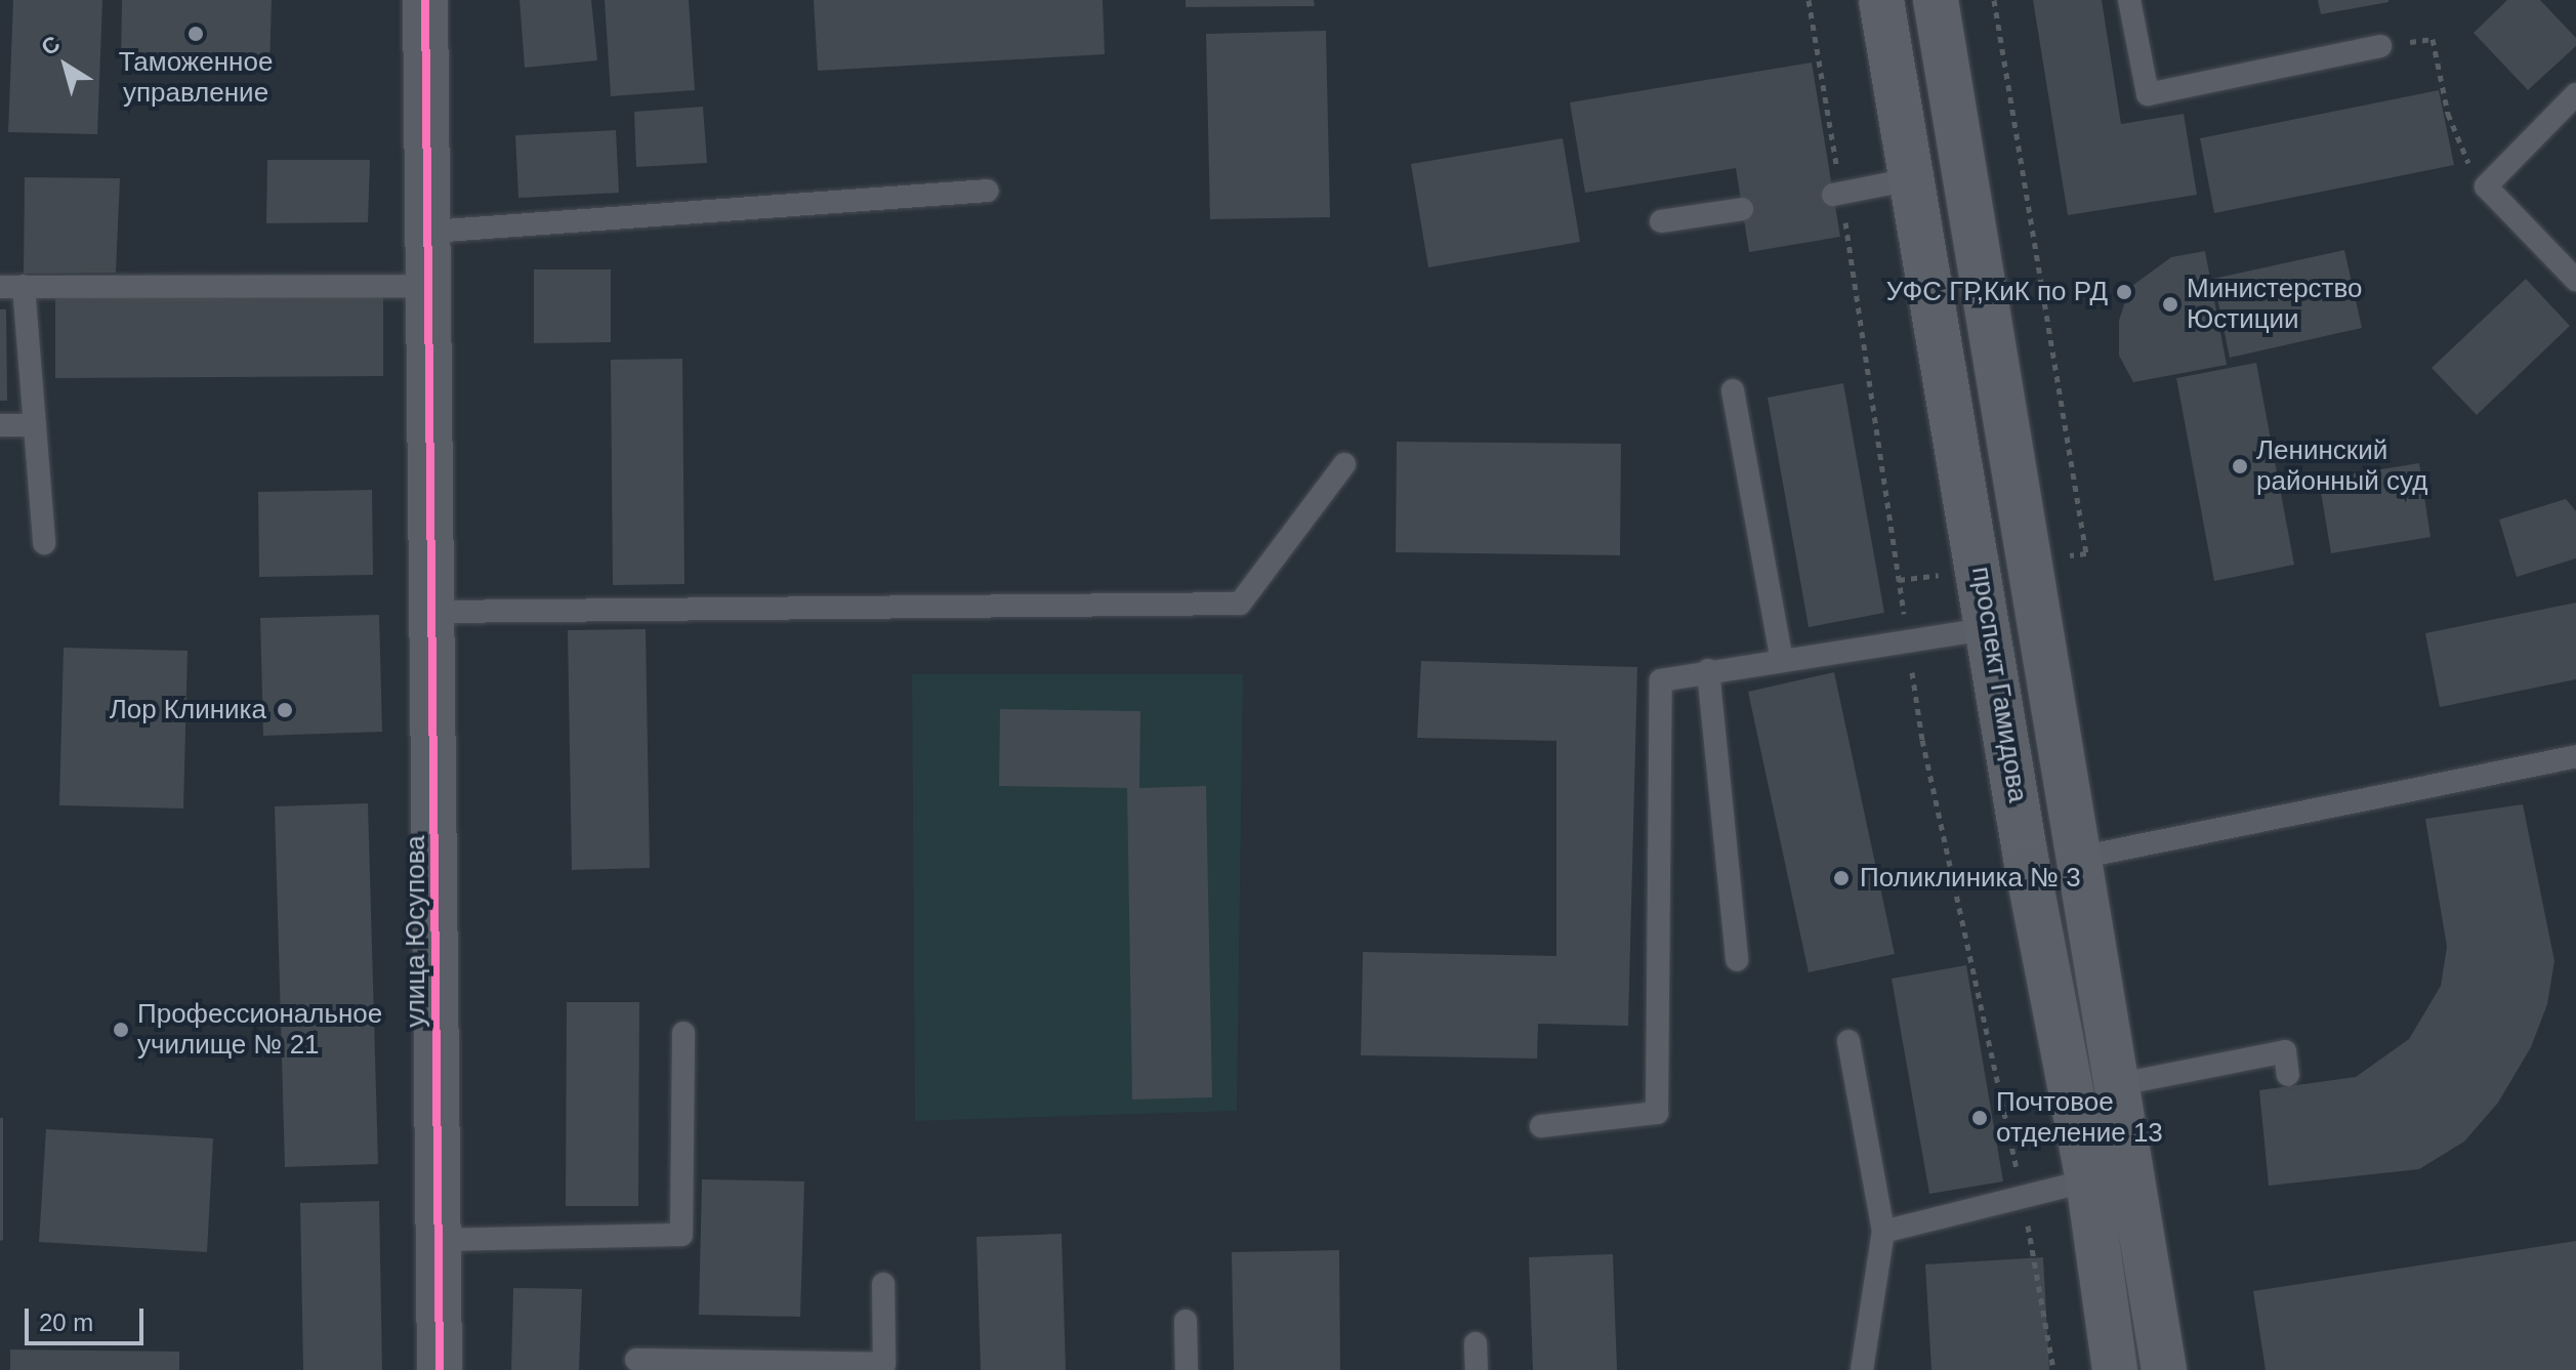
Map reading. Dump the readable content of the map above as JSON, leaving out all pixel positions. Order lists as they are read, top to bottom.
{
  "streets": {
    "main road": ["проспект Гамидова"],
    "street": ["улица Юсупова"]
  },
  "places": [
    "Таможенное управление",
    "УФС ГР,КиК по РД",
    "Министерство Юстиции",
    "Ленинский районный суд",
    "Лор Клиника",
    "Поликлиника № 3",
    "Профессиональное училище № 21",
    "Почтовое отделение 13"
  ],
  "scale_bar": "20 m",
  "north": "top left"
}
